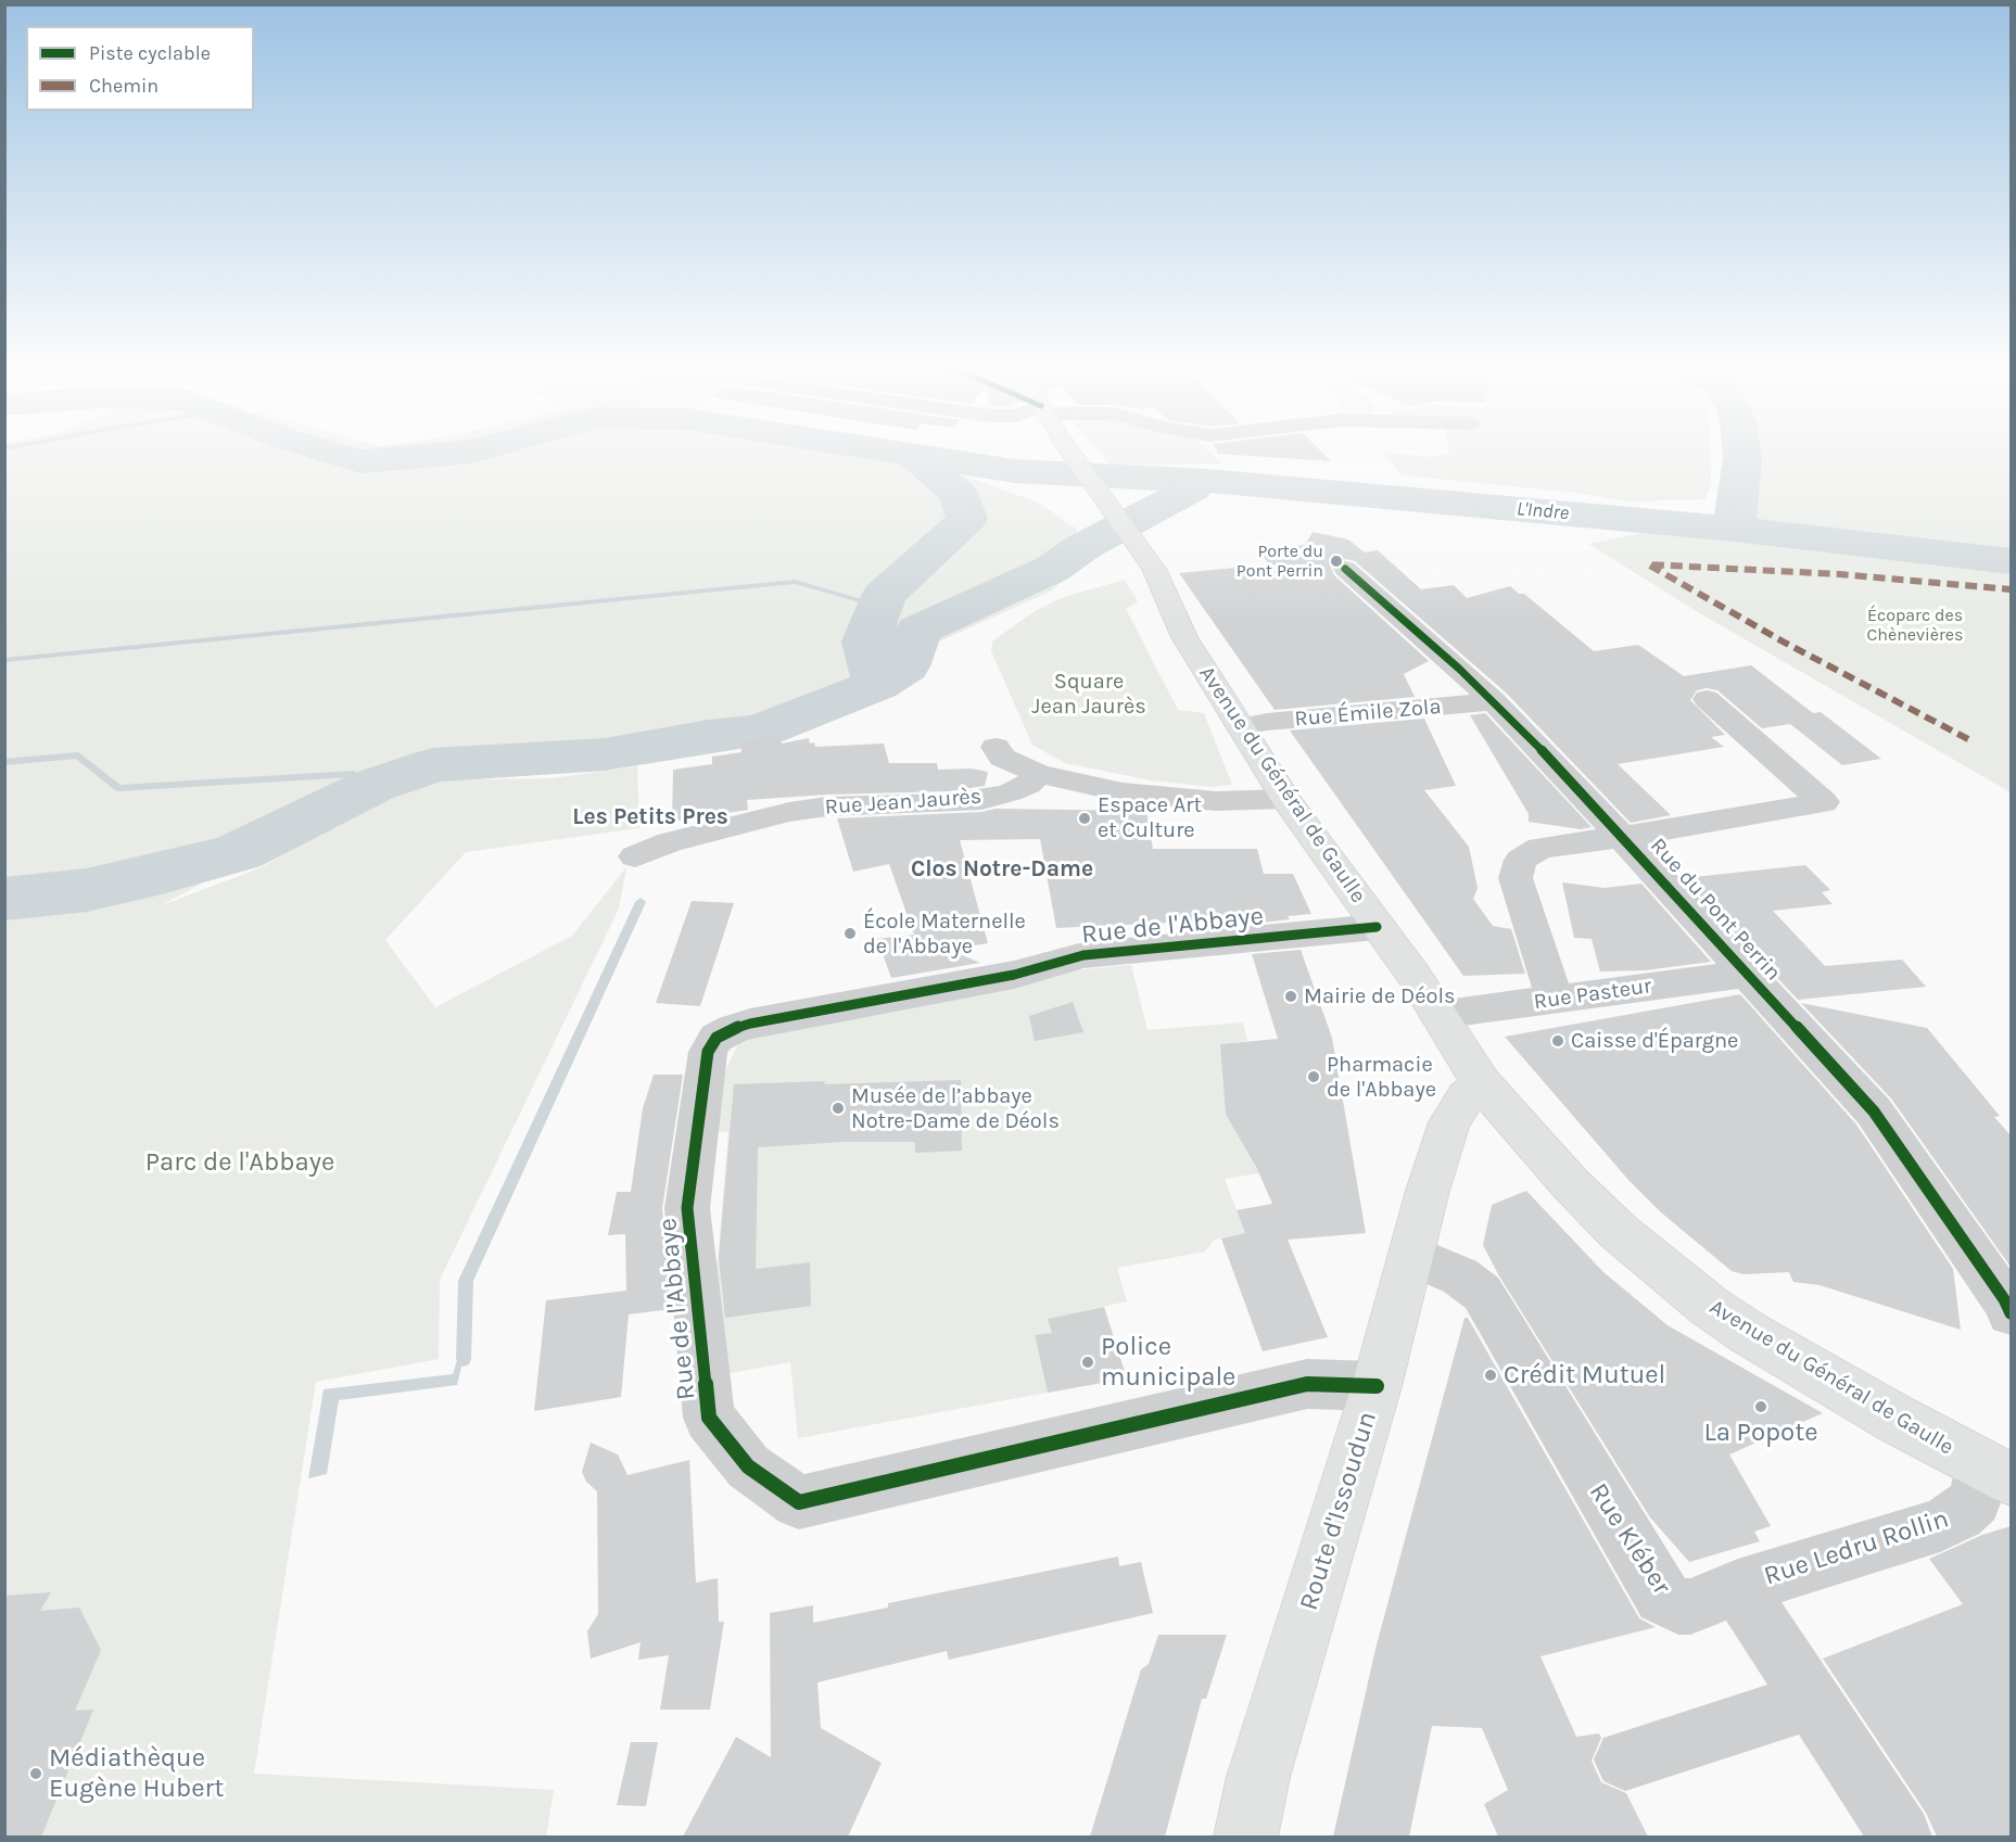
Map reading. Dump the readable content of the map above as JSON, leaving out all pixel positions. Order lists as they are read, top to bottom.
{
  "streets": {
    "main road": ["Avenue du Général de Gaulle", "Route d'Issoudun"],
    "street": [
      "Rue Émile Zola",
      "Rue Jean Jaurès",
      "Rue du Pont Perrin",
      "Rue de l'Abbaye",
      "Rue Pasteur",
      "Rue Kléber",
      "Rue Ledru Rollin"
    ]
  },
  "crossings": [
    ["Rue Émile Zola", "Avenue du Général de Gaulle"],
    ["Rue Émile Zola", "Rue du Pont Perrin"],
    ["Avenue du Général de Gaulle", "Rue de l'Abbaye"],
    ["Avenue du Général de Gaulle", "Rue Pasteur"],
    ["Avenue du Général de Gaulle", "Route d'Issoudun"],
    ["Avenue du Général de Gaulle", "Rue Ledru Rollin"],
    ["Rue du Pont Perrin", "Rue Pasteur"],
    ["Rue de l'Abbaye", "Route d'Issoudun"],
    ["Route d'Issoudun", "Rue Kléber"],
    ["Rue Kléber", "Rue Ledru Rollin"]
  ],
  "districts": ["Les Petits Pres", "Clos Notre-Dame"],
  "water": ["L'Indre"],
  "parks": ["Écoparc des Chènevières", "Square Jean Jaurès", "Parc de l'Abbaye"],
  "places": [
    "Porte du Pont Perrin",
    "Espace Art et Culture",
    "École Maternelle de l'Abbaye",
    "Mairie de Déols",
    "Caisse d'Épargne",
    "Pharmacie de l'Abbaye",
    "Musée de l’abbaye Notre-Dame de Déols",
    "Police municipale",
    "Crédit Mutuel",
    "La Popote",
    "Médiathèque Eugène Hubert"
  ],
  "legend": ["Piste cyclable", "Chemin"]
}
